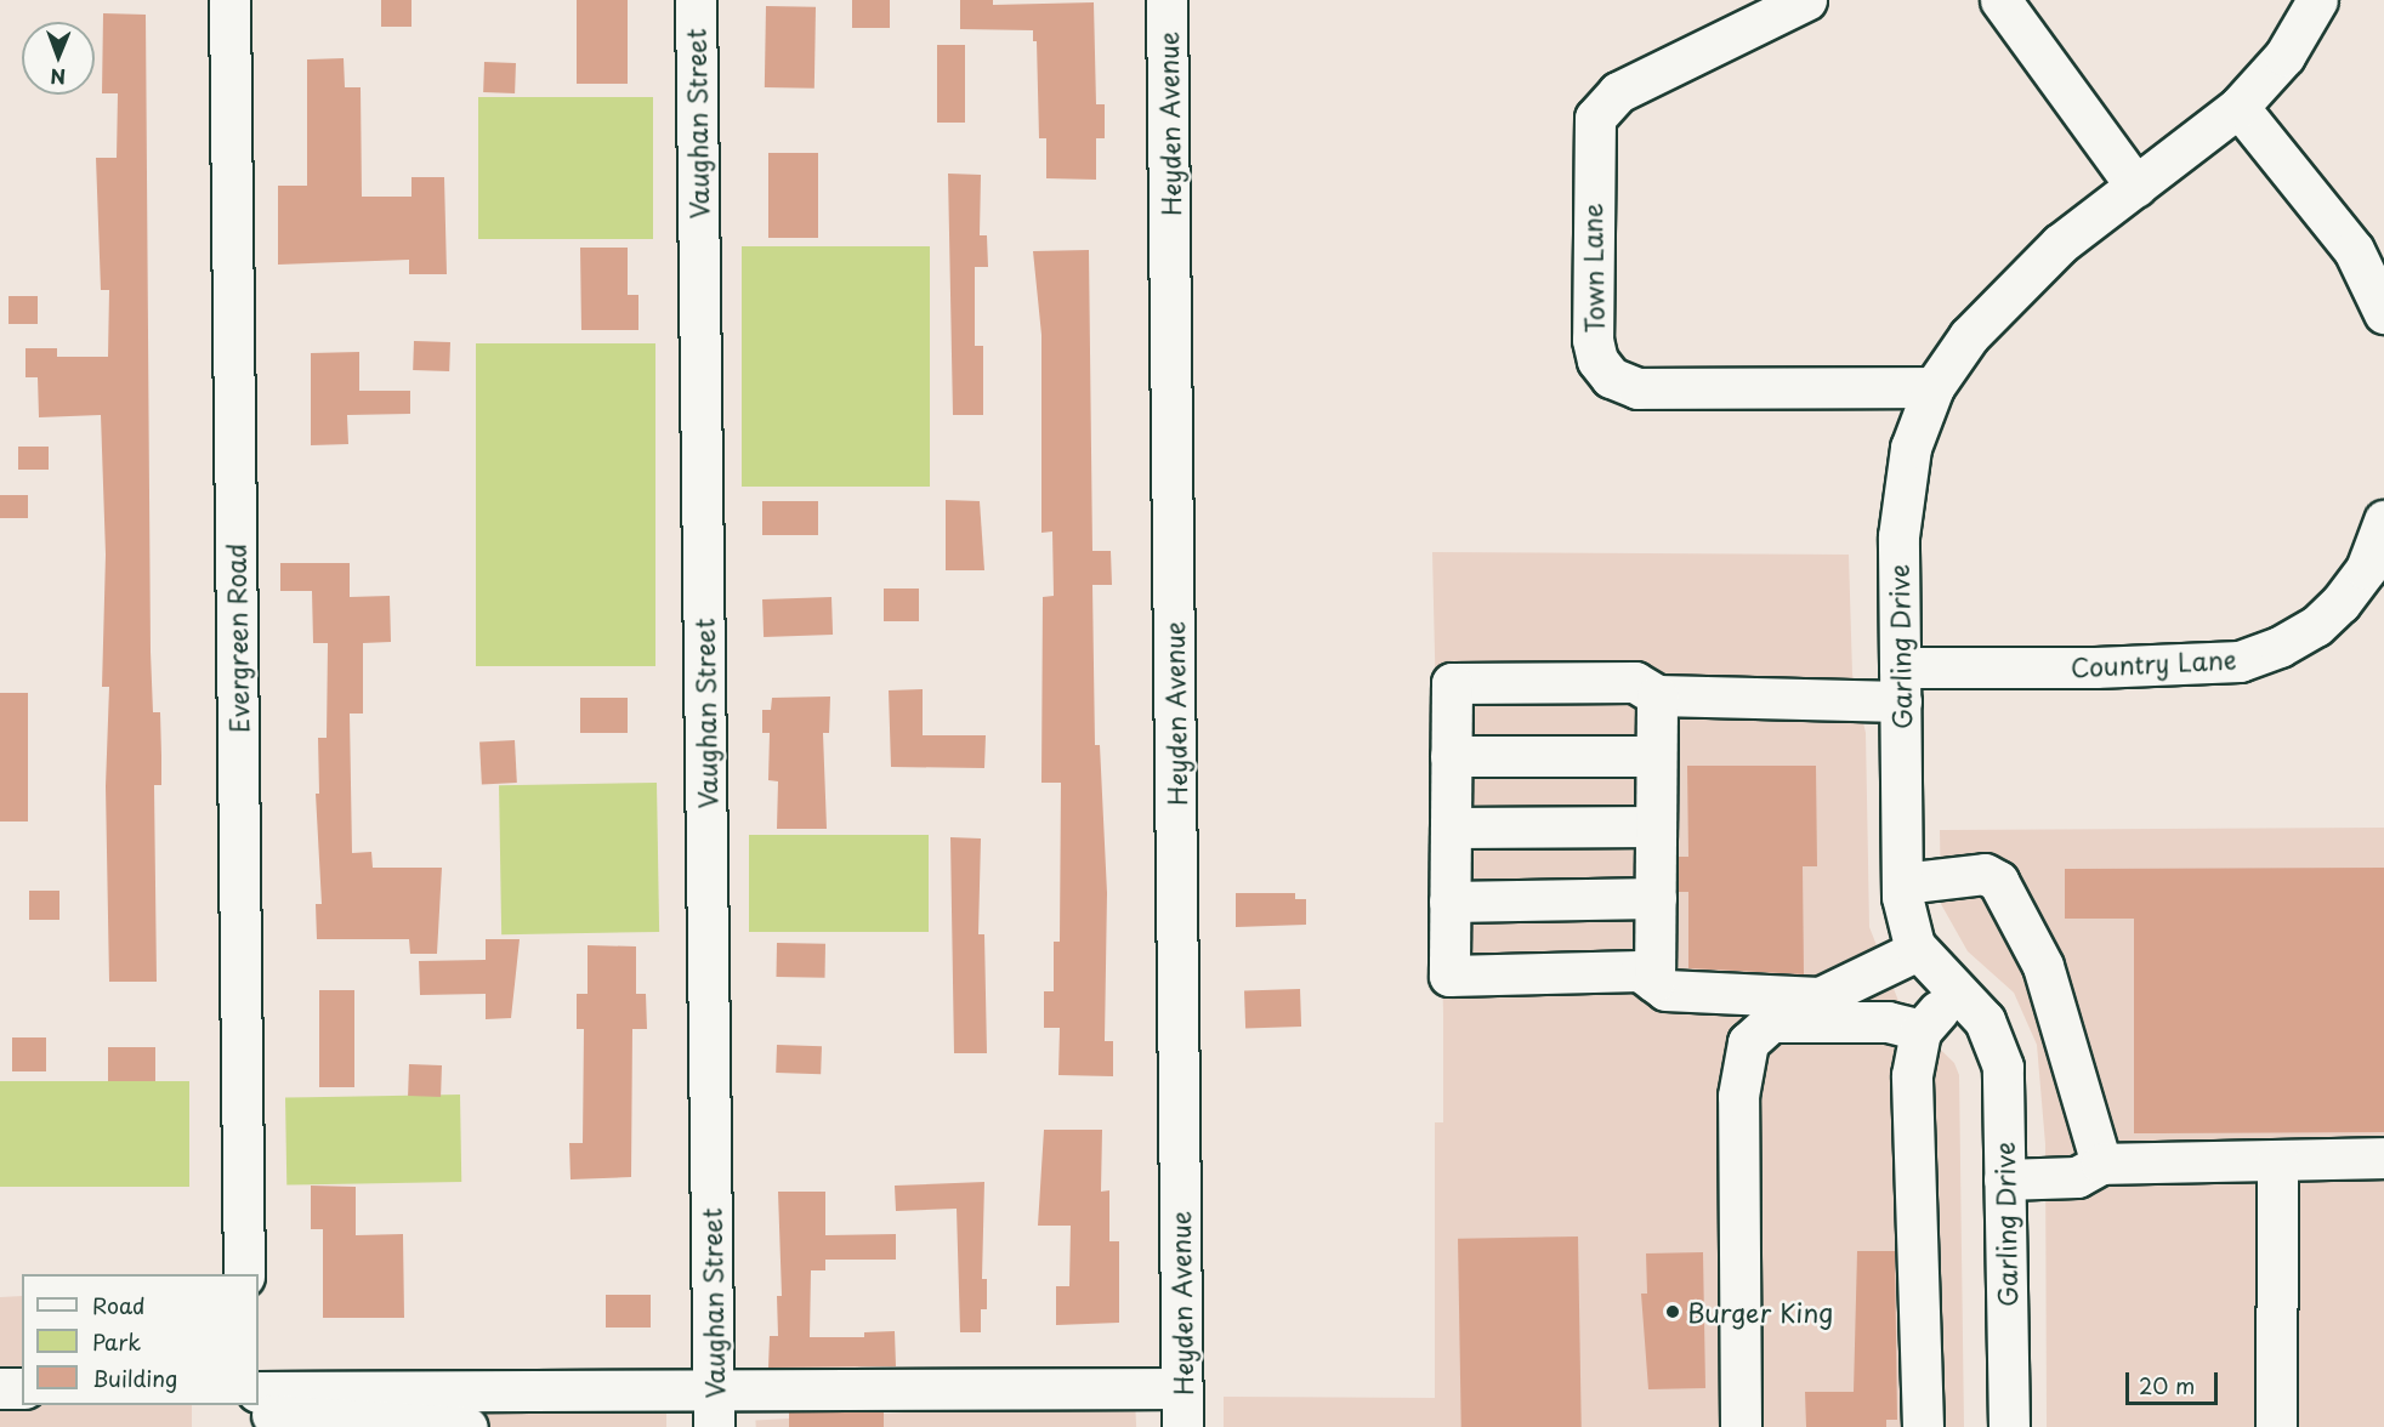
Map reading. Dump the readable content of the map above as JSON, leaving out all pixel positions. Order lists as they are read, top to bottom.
{
  "streets": {
    "street": [
      "Vaughan Street",
      "Heyden Avenue",
      "Town Lane",
      "Evergreen Road",
      "Garling Drive",
      "Country Lane"
    ]
  },
  "crossings": [
    ["Town Lane", "Garling Drive"],
    ["Garling Drive", "Country Lane"]
  ],
  "places": ["Burger King"],
  "legend": ["Road", "Park", "Building"],
  "scale_bar": "20 m",
  "north": "bottom"
}
